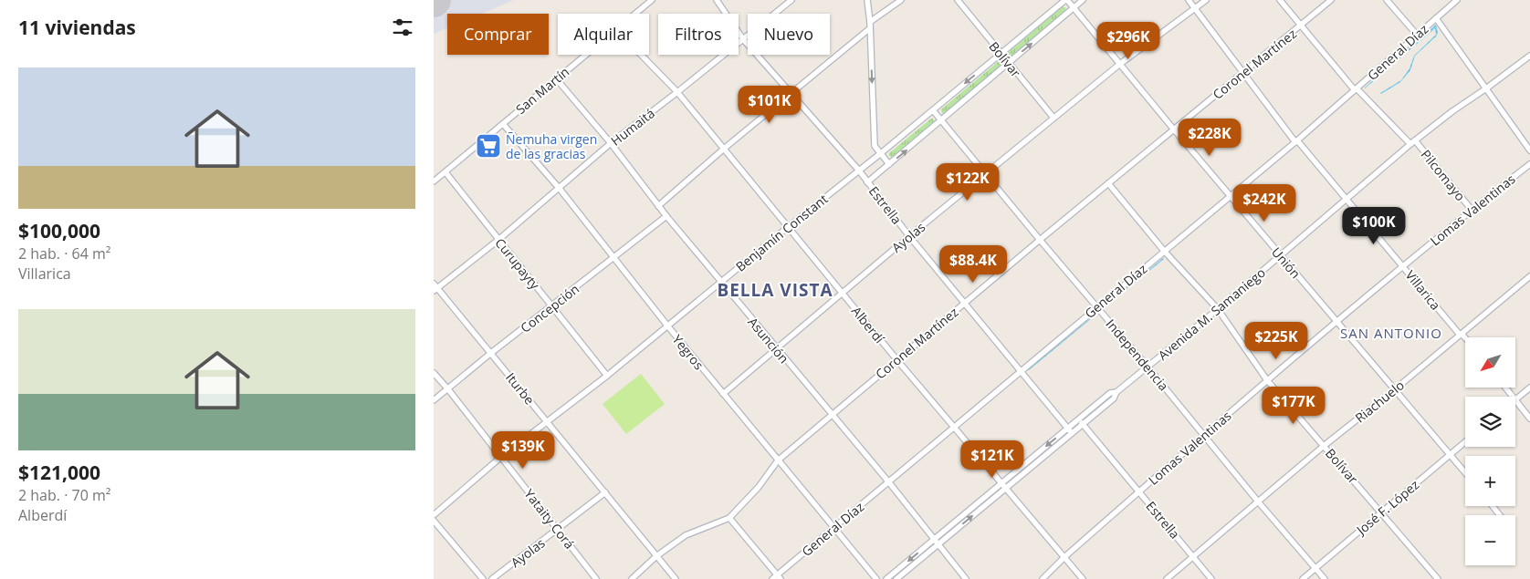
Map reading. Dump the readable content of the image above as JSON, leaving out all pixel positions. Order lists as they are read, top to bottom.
{
  "streets": {
    "street": [
      "General Díaz",
      "Bolívar",
      "Coronel Martínez",
      "San Martín",
      "Humaitá",
      "Pilcomayo",
      "Estrella",
      "Lomas Valentinas",
      "Benjamín Constant",
      "Ayolas",
      "Unión",
      "Curupayty",
      "Villarica",
      "Concepción",
      "Avenida M. Samaniego",
      "Alberdí",
      "Asunción",
      "Yegros",
      "Independencia",
      "Iturbe",
      "Riachuelo",
      "José F. López",
      "Yataity Corá"
    ]
  },
  "crossings": [
    ["General Díaz", "Bolívar"],
    ["General Díaz", "Pilcomayo"],
    ["General Díaz", "Estrella"],
    ["General Díaz", "Unión"],
    ["General Díaz", "Villarica"],
    ["General Díaz", "Alberdí"],
    ["General Díaz", "Asunción"],
    ["General Díaz", "Yegros"],
    ["General Díaz", "Independencia"],
    ["Bolívar", "Coronel Martínez"],
    ["Bolívar", "Lomas Valentinas"],
    ["Bolívar", "Benjamín Constant"],
    ["Bolívar", "Ayolas"],
    ["Bolívar", "Avenida M. Samaniego"],
    ["Bolívar", "Riachuelo"],
    ["Bolívar", "José F. López"],
    ["Coronel Martínez", "Pilcomayo"],
    ["Coronel Martínez", "Estrella"],
    ["Coronel Martínez", "Unión"],
    ["Coronel Martínez", "Villarica"],
    ["Coronel Martínez", "Alberdí"],
    ["Coronel Martínez", "Asunción"],
    ["Coronel Martínez", "Yegros"],
    ["Coronel Martínez", "Independencia"],
    ["Coronel Martínez", "Iturbe"],
    ["San Martín", "Curupayty"],
    ["San Martín", "Asunción"],
    ["San Martín", "Yegros"],
    ["Humaitá", "Estrella"],
    ["Humaitá", "Curupayty"],
    ["Humaitá", "Alberdí"],
    ["Humaitá", "Asunción"],
    ["Humaitá", "Yegros"],
    ["Humaitá", "Iturbe"],
    ["Pilcomayo", "Lomas Valentinas"],
    ["Pilcomayo", "Avenida M. Samaniego"],
    ["Estrella", "Lomas Valentinas"],
    ["Estrella", "Benjamín Constant"],
    ["Estrella", "Ayolas"],
    ["Estrella", "Avenida M. Samaniego"],
    ["Estrella", "Riachuelo"],
    ["Lomas Valentinas", "Unión"],
    ["Lomas Valentinas", "Villarica"],
    ["Lomas Valentinas", "Alberdí"],
    ["Lomas Valentinas", "Independencia"],
    ["Benjamín Constant", "Unión"],
    ["Benjamín Constant", "Curupayty"],
    ["Benjamín Constant", "Alberdí"],
    ["Benjamín Constant", "Asunción"],
    ["Benjamín Constant", "Yegros"],
    ["Benjamín Constant", "Independencia"],
    ["Benjamín Constant", "Iturbe"],
    ["Benjamín Constant", "Yataity Corá"],
    ["Ayolas", "Unión"],
    ["Ayolas", "Villarica"],
    ["Ayolas", "Alberdí"],
    ["Ayolas", "Asunción"],
    ["Ayolas", "Yegros"],
    ["Ayolas", "Independencia"],
    ["Ayolas", "Iturbe"],
    ["Ayolas", "Yataity Corá"],
    ["Unión", "Avenida M. Samaniego"],
    ["Unión", "Riachuelo"],
    ["Unión", "José F. López"],
    ["Curupayty", "Concepción"],
    ["Villarica", "Avenida M. Samaniego"],
    ["Villarica", "Riachuelo"],
    ["Concepción", "Asunción"],
    ["Concepción", "Yegros"],
    ["Concepción", "Iturbe"],
    ["Concepción", "Yataity Corá"],
    ["Avenida M. Samaniego", "Alberdí"],
    ["Avenida M. Samaniego", "Asunción"],
    ["Avenida M. Samaniego", "Independencia"],
    ["Independencia", "Riachuelo"],
    ["Independencia", "José F. López"]
  ],
  "districts": ["BELLA VISTA", "SAN ANTONIO"],
  "places": {
    "supermarket": ["Ñemuha virgen de las gracias"]
  },
  "north": "bottom left",
  "page": {
    "heading": "11 viviendas",
    "chip": [
      "Comprar",
      "Alquilar",
      "Filtros",
      "Nuevo"
    ],
    "price": [
      "$296K",
      "$101K",
      "$228K",
      "$122K",
      "$242K",
      "$100K",
      "$88.4K",
      "$225K",
      "$177K",
      "$139K",
      "$121K"
    ],
    "list": [
      {
        "name": "$100,000",
        "note": "2 hab. · 64 m² · Villarica"
      },
      {
        "name": "$121,000",
        "note": "2 hab. · 70 m² · Alberdí"
      }
    ],
    "map_buttons": ["+", "−"]
  }
}
